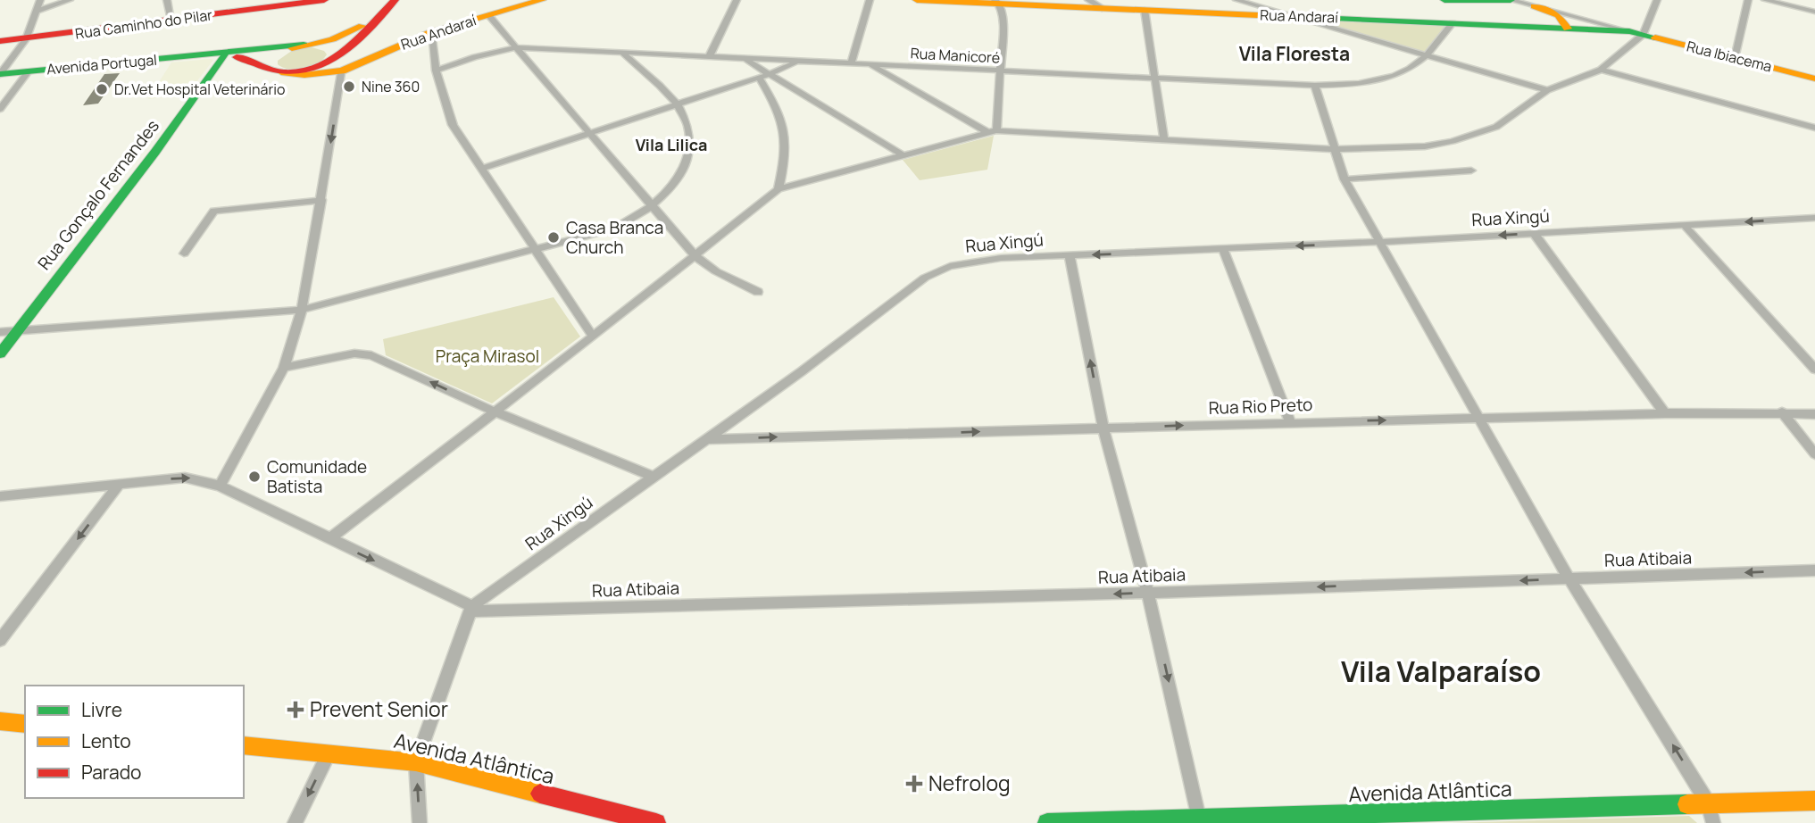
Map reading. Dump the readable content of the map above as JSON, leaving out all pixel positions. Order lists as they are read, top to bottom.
{
  "streets": {
    "main road": [
      "Rua Andaraí",
      "Rua Caminho do Pilar",
      "Rua Ibiacema",
      "Avenida Portugal",
      "Rua Gonçalo Fernandes",
      "Avenida Atlântica"
    ],
    "street": [
      "Rua Manicoré",
      "Rua Xingú",
      "Rua Rio Preto",
      "Rua Atibaia"
    ]
  },
  "crossings": [
    ["Rua Andaraí", "Rua Manicoré"],
    ["Rua Andaraí", "Rua Ibiacema"],
    ["Rua Andaraí", "Avenida Portugal"],
    ["Avenida Portugal", "Rua Gonçalo Fernandes"],
    ["Rua Xingú", "Rua Rio Preto"],
    ["Rua Xingú", "Rua Atibaia"]
  ],
  "one_way": ["Rua Rio Preto", "Rua Atibaia"],
  "districts": ["Vila Floresta", "Vila Lilica", "Vila Valparaíso"],
  "parks": ["Praça Mirasol"],
  "places": {
    "other": [
      "Nine 360",
      "Dr.Vet Hospital Veterinário",
      "Casa Branca Church",
      "Comunidade Batista"
    ],
    "health": ["Prevent Senior", "Nefrolog"]
  },
  "legend": ["Livre", "Lento", "Parado"]
}
